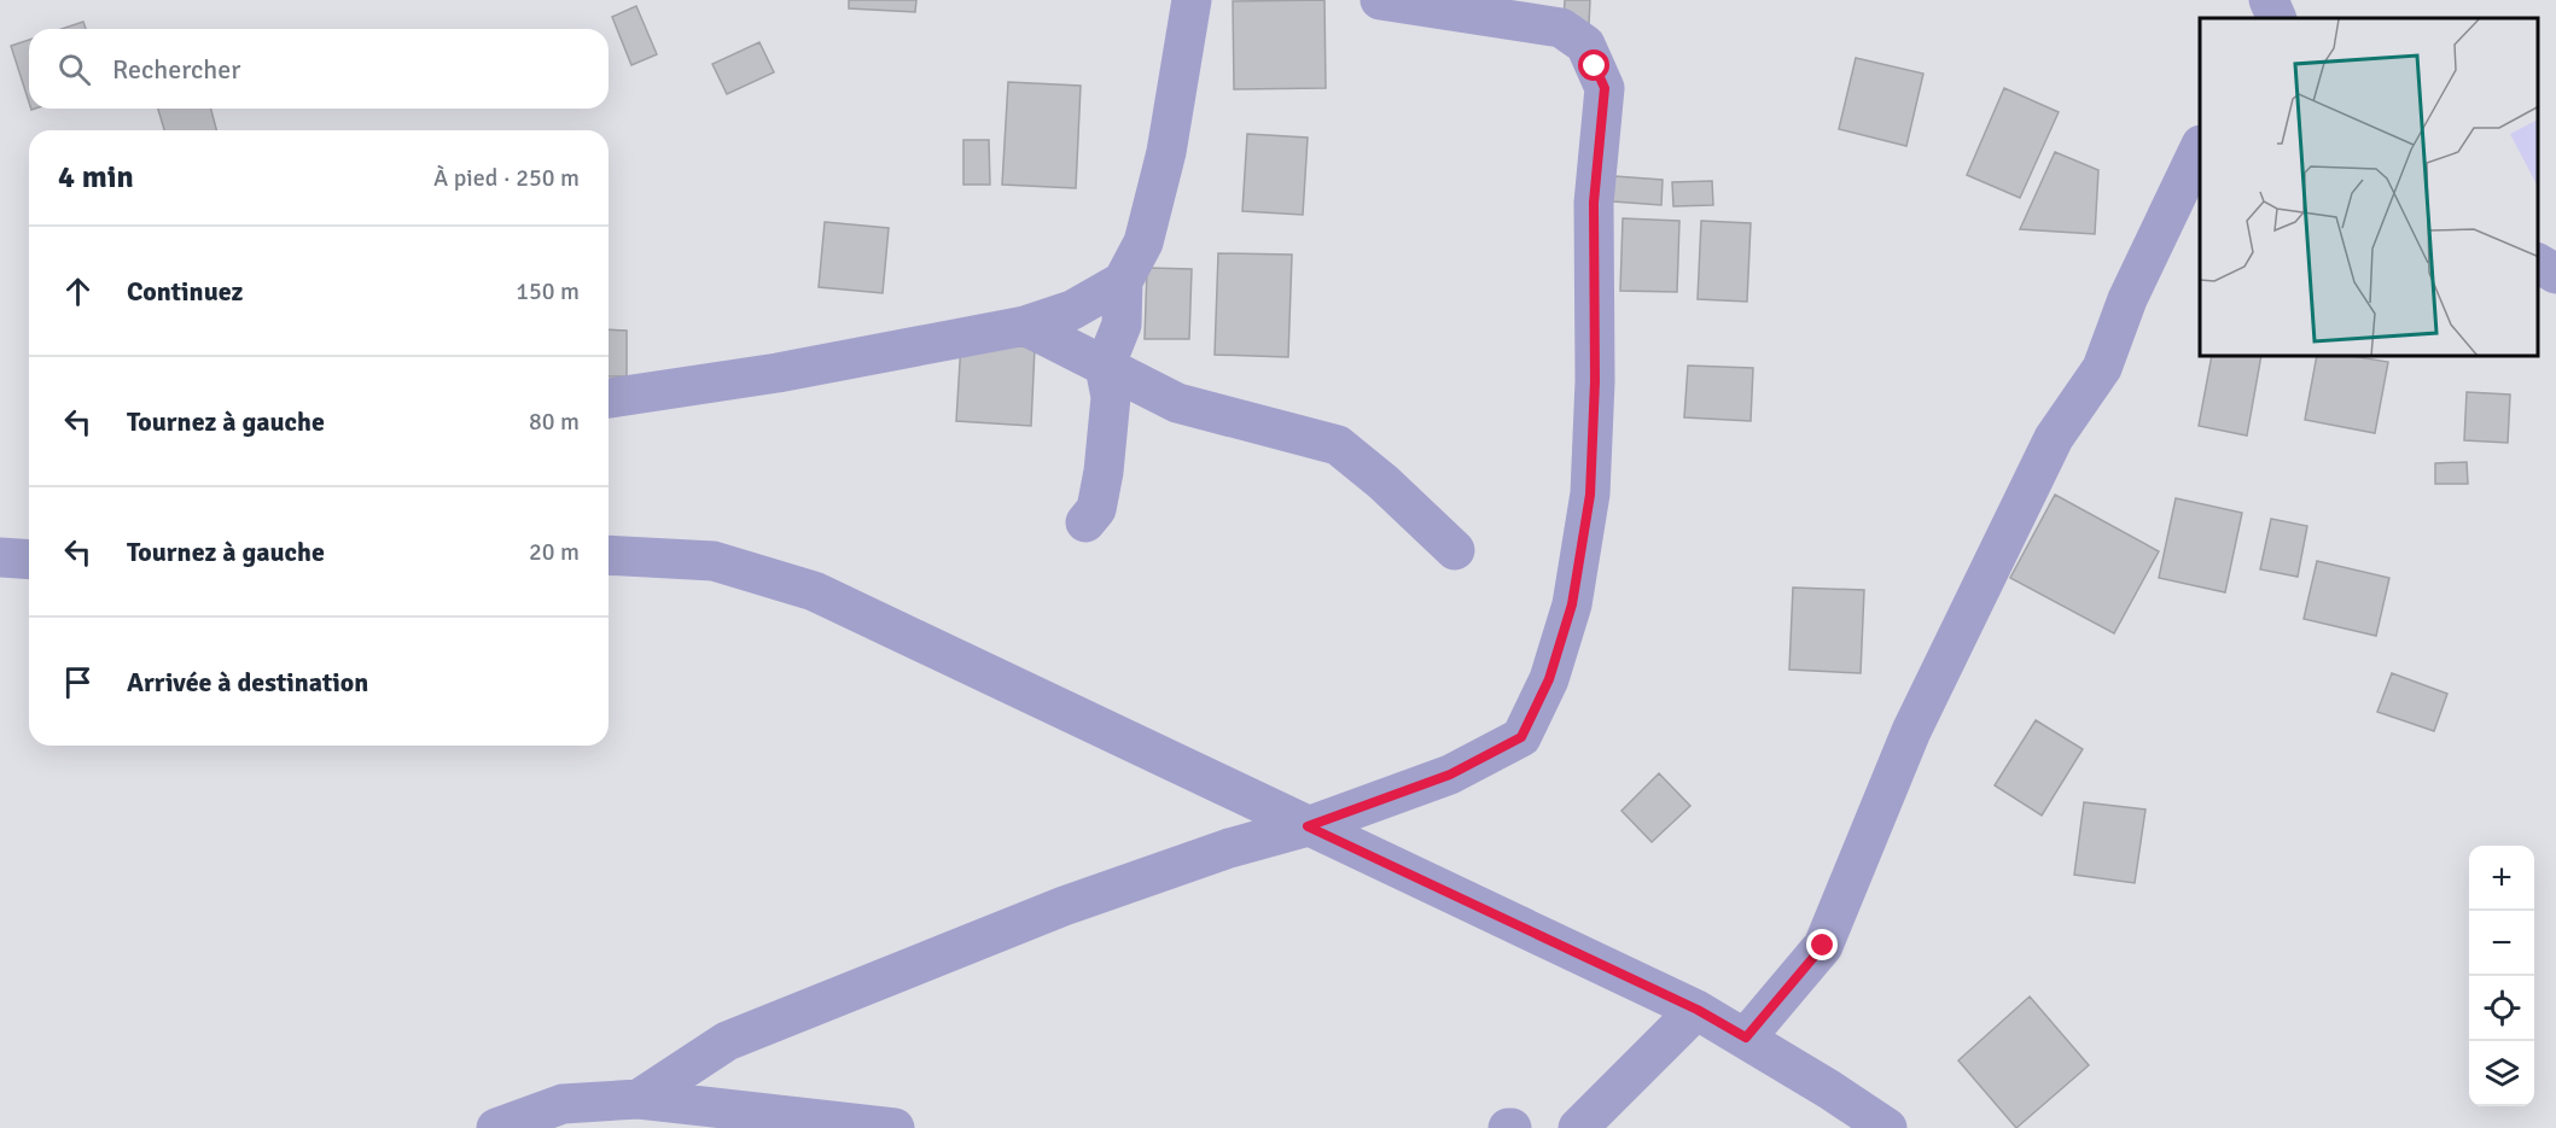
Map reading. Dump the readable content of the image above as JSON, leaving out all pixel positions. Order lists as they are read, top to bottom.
{
  "page": {
    "search": "Rechercher",
    "heading": ["4 min", "À pied · 250 m"],
    "list": [
      ["Continuez", "150 m"],
      ["Tournez à gauche", "80 m"],
      ["Tournez à gauche", "20 m"],
      "Arrivée à destination"
    ],
    "map_buttons": ["+", "−"]
  }
}
